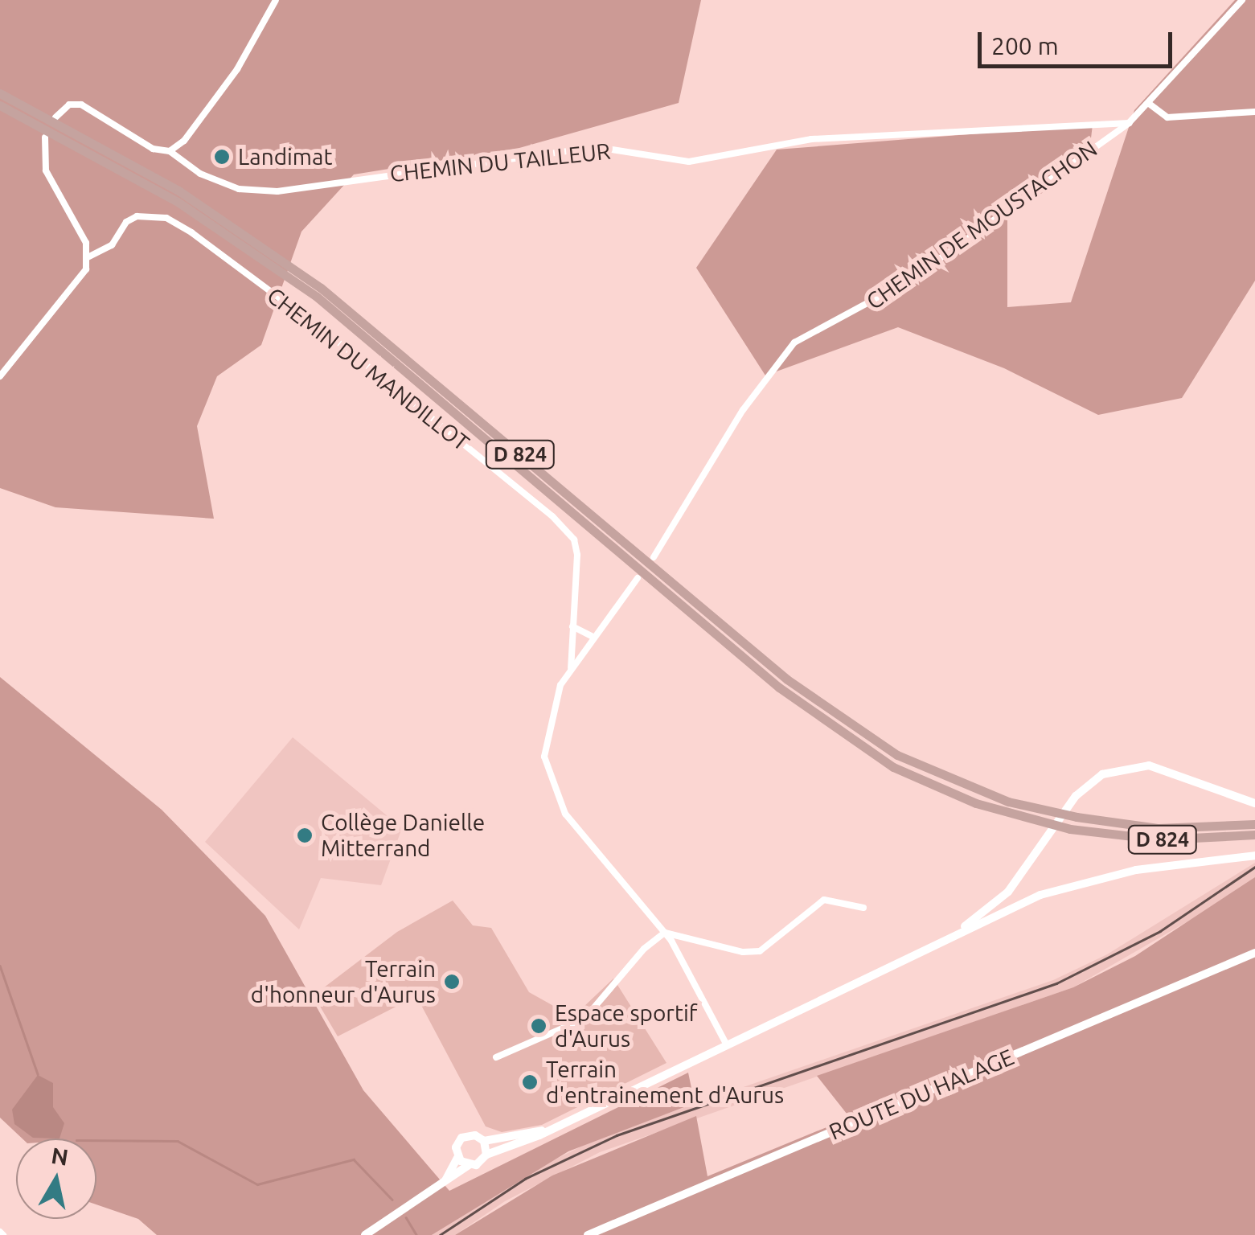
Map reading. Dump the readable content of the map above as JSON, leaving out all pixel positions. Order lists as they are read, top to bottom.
{
  "streets": {
    "highway": ["D 824"],
    "main road": ["ROUTE DU HALAGE"],
    "street": ["CHEMIN DU TAILLEUR", "CHEMIN DE MOUSTACHON", "CHEMIN DU MANDILLOT"]
  },
  "crossings": [
    ["CHEMIN DU TAILLEUR", "CHEMIN DE MOUSTACHON"]
  ],
  "places": [
    "Landimat",
    "Collège Danielle Mitterrand",
    "Terrain d'honneur d'Aurus",
    "Espace sportif d'Aurus",
    "Terrain d'entrainement d'Aurus"
  ],
  "scale_bar": "200 m",
  "north": "top"
}
